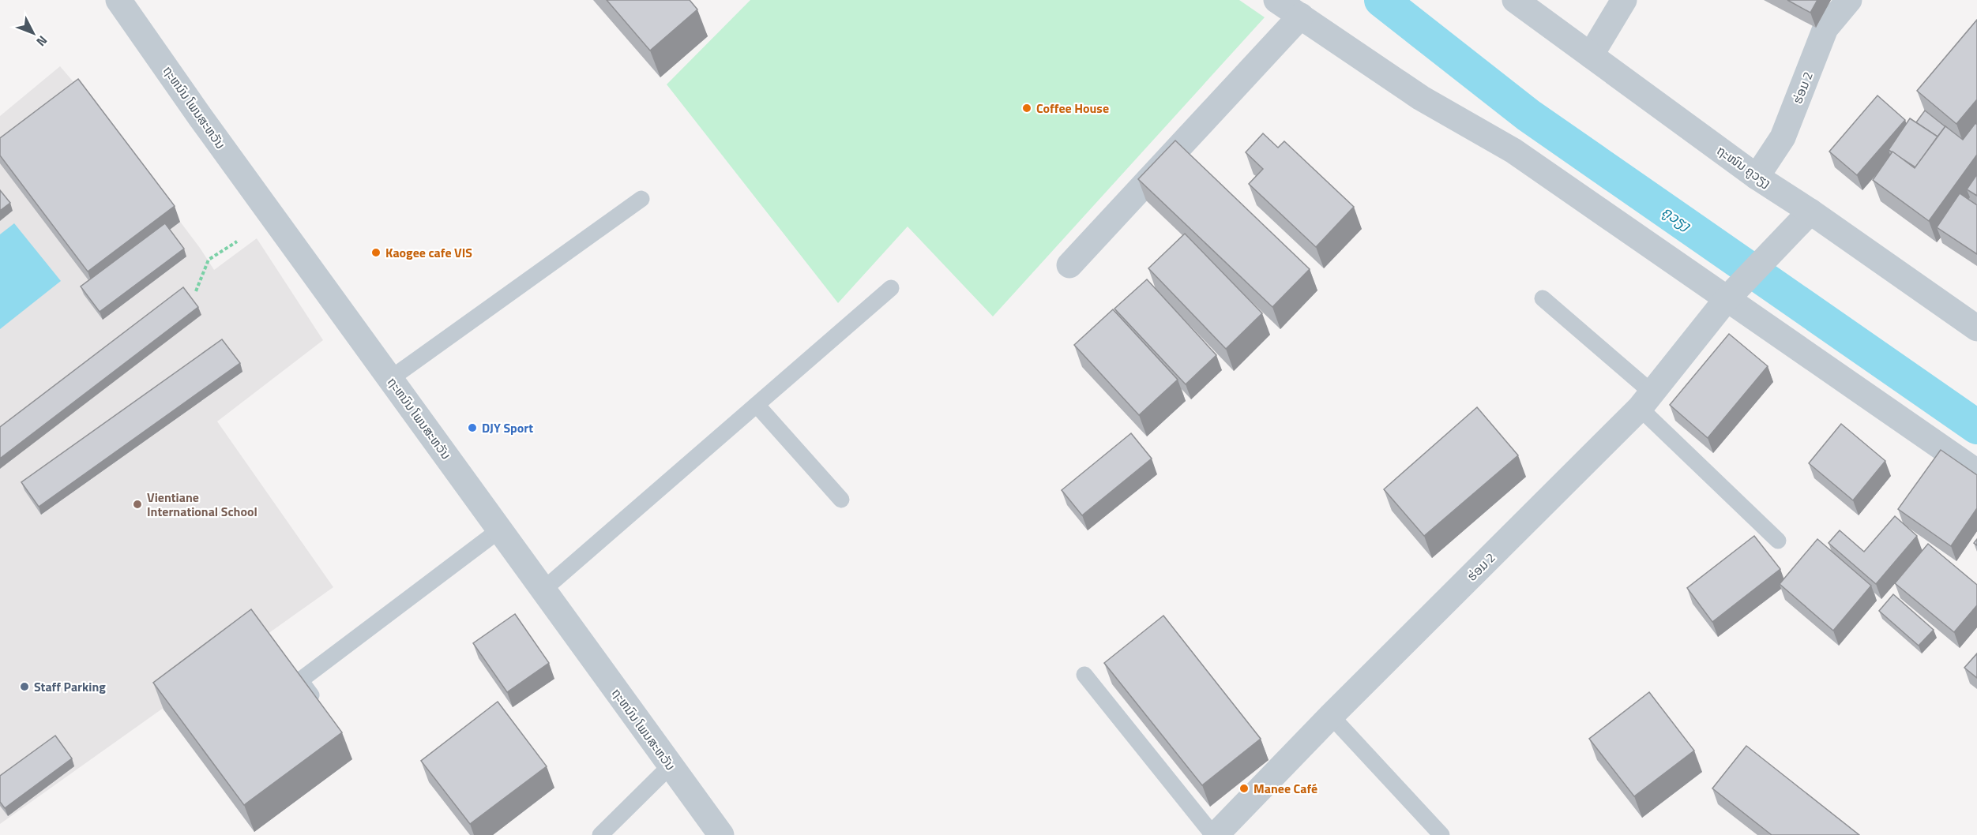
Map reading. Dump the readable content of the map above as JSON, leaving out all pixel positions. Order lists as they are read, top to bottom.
{
  "streets": {
    "street": ["ຮ່ອມ 2", "ຖະຫນົນ ໂພນສະຫວັນ", "ຖະໜົນ ຄູວຽງ"]
  },
  "crossings": [
    ["ຮ່ອມ 2", "ຖະໜົນ ຄູວຽງ"]
  ],
  "water": ["ຄູວຽງ"],
  "places": [
    "Coffee House",
    "Kaogee cafe VIS",
    "DJY Sport",
    "Vientiane International School",
    "Staff Parking",
    "Manee Café"
  ],
  "north": "bottom right"
}
